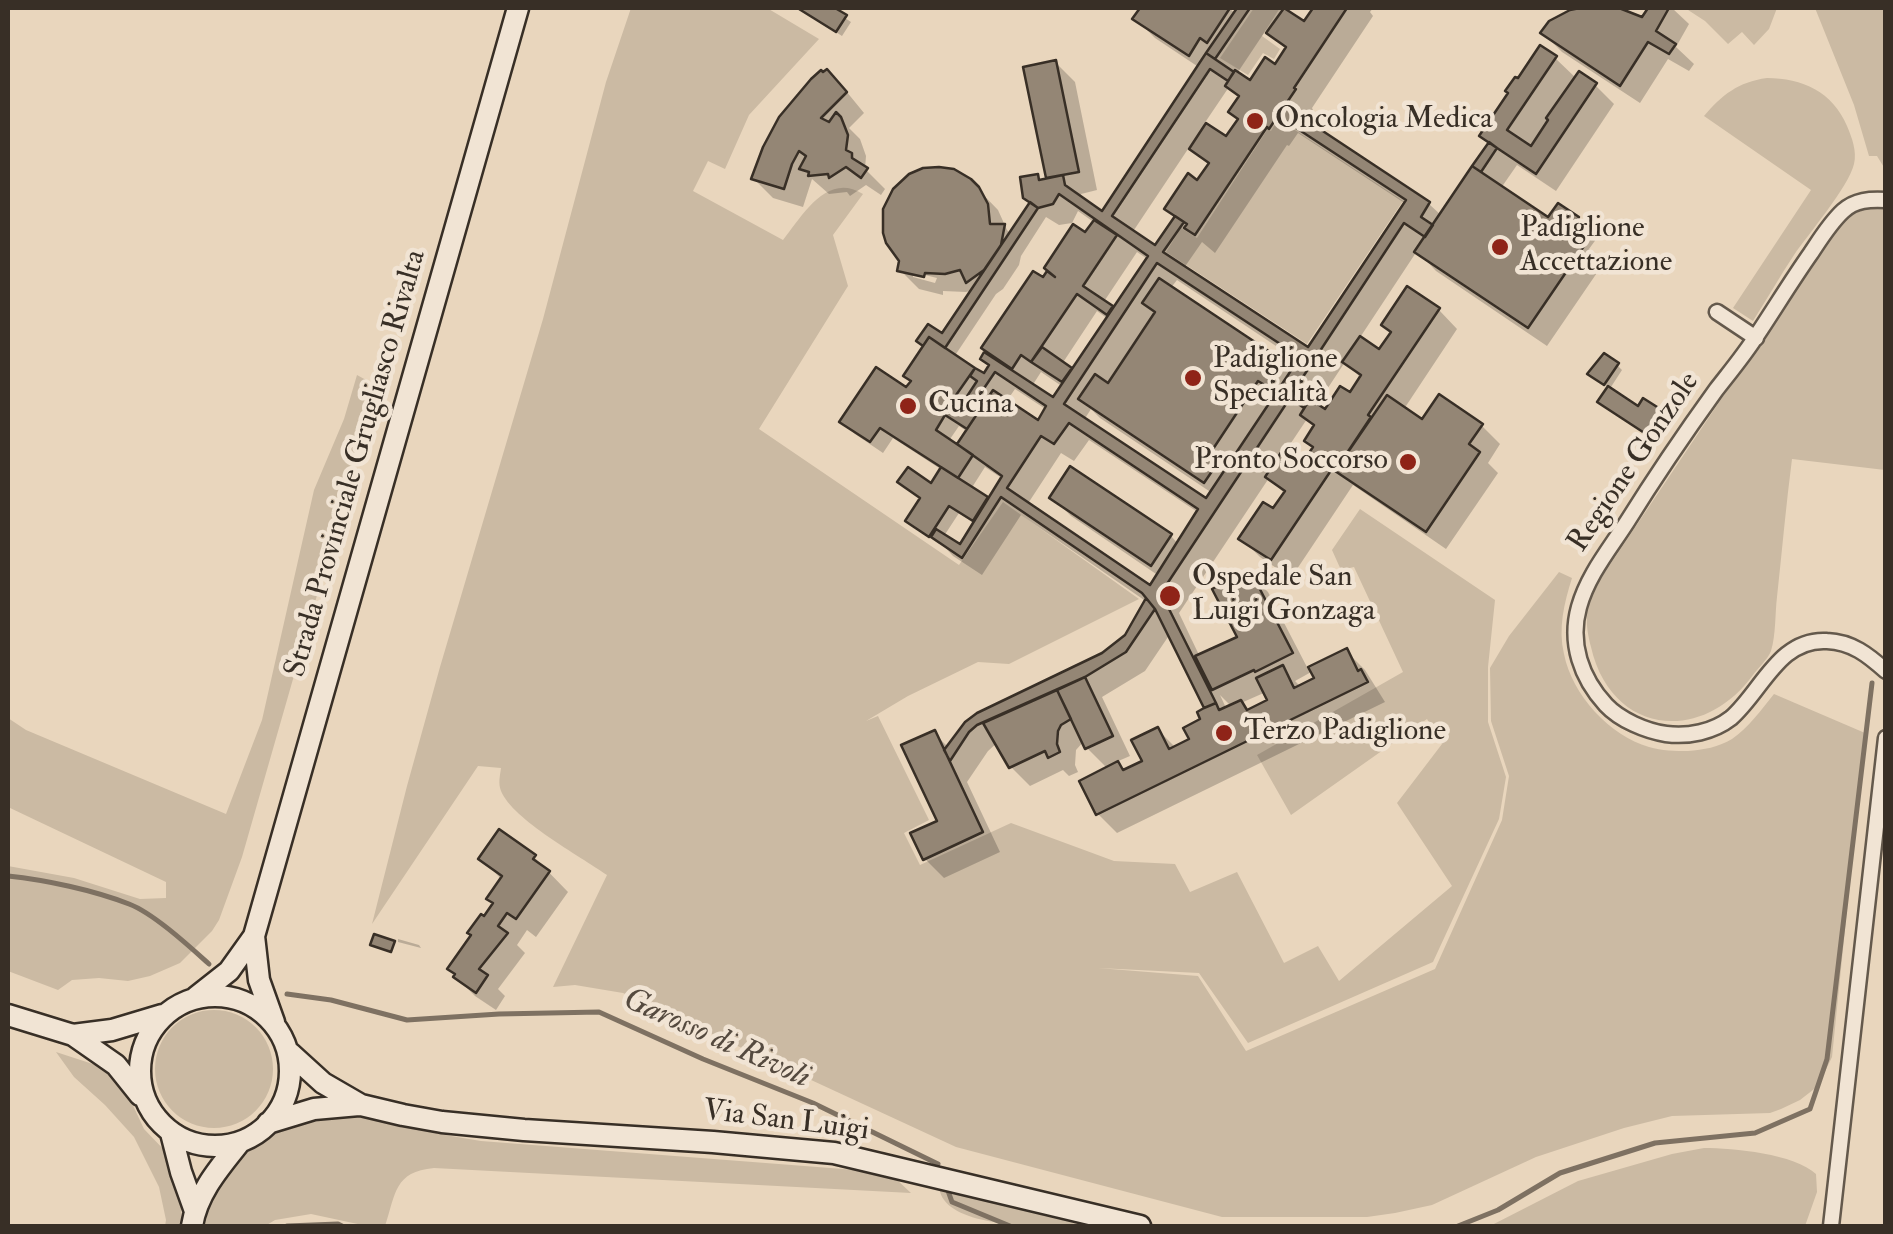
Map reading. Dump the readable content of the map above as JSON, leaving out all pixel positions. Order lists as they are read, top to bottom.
{
  "streets": {
    "street": ["Regione Gonzole", "Strada Provinciale Grugliasco Rivalta", "Via San Luigi"]
  },
  "crossings": [
    ["Strada Provinciale Grugliasco Rivalta", "Via San Luigi"]
  ],
  "water": ["Garosso di Rivoli"],
  "places": [
    "Oncologia Medica",
    "Padiglione Accettazione",
    "Padiglione Specialità",
    "Cucina",
    "Pronto Soccorso",
    "Ospedale San Luigi Gonzaga",
    "Terzo Padiglione"
  ]
}
